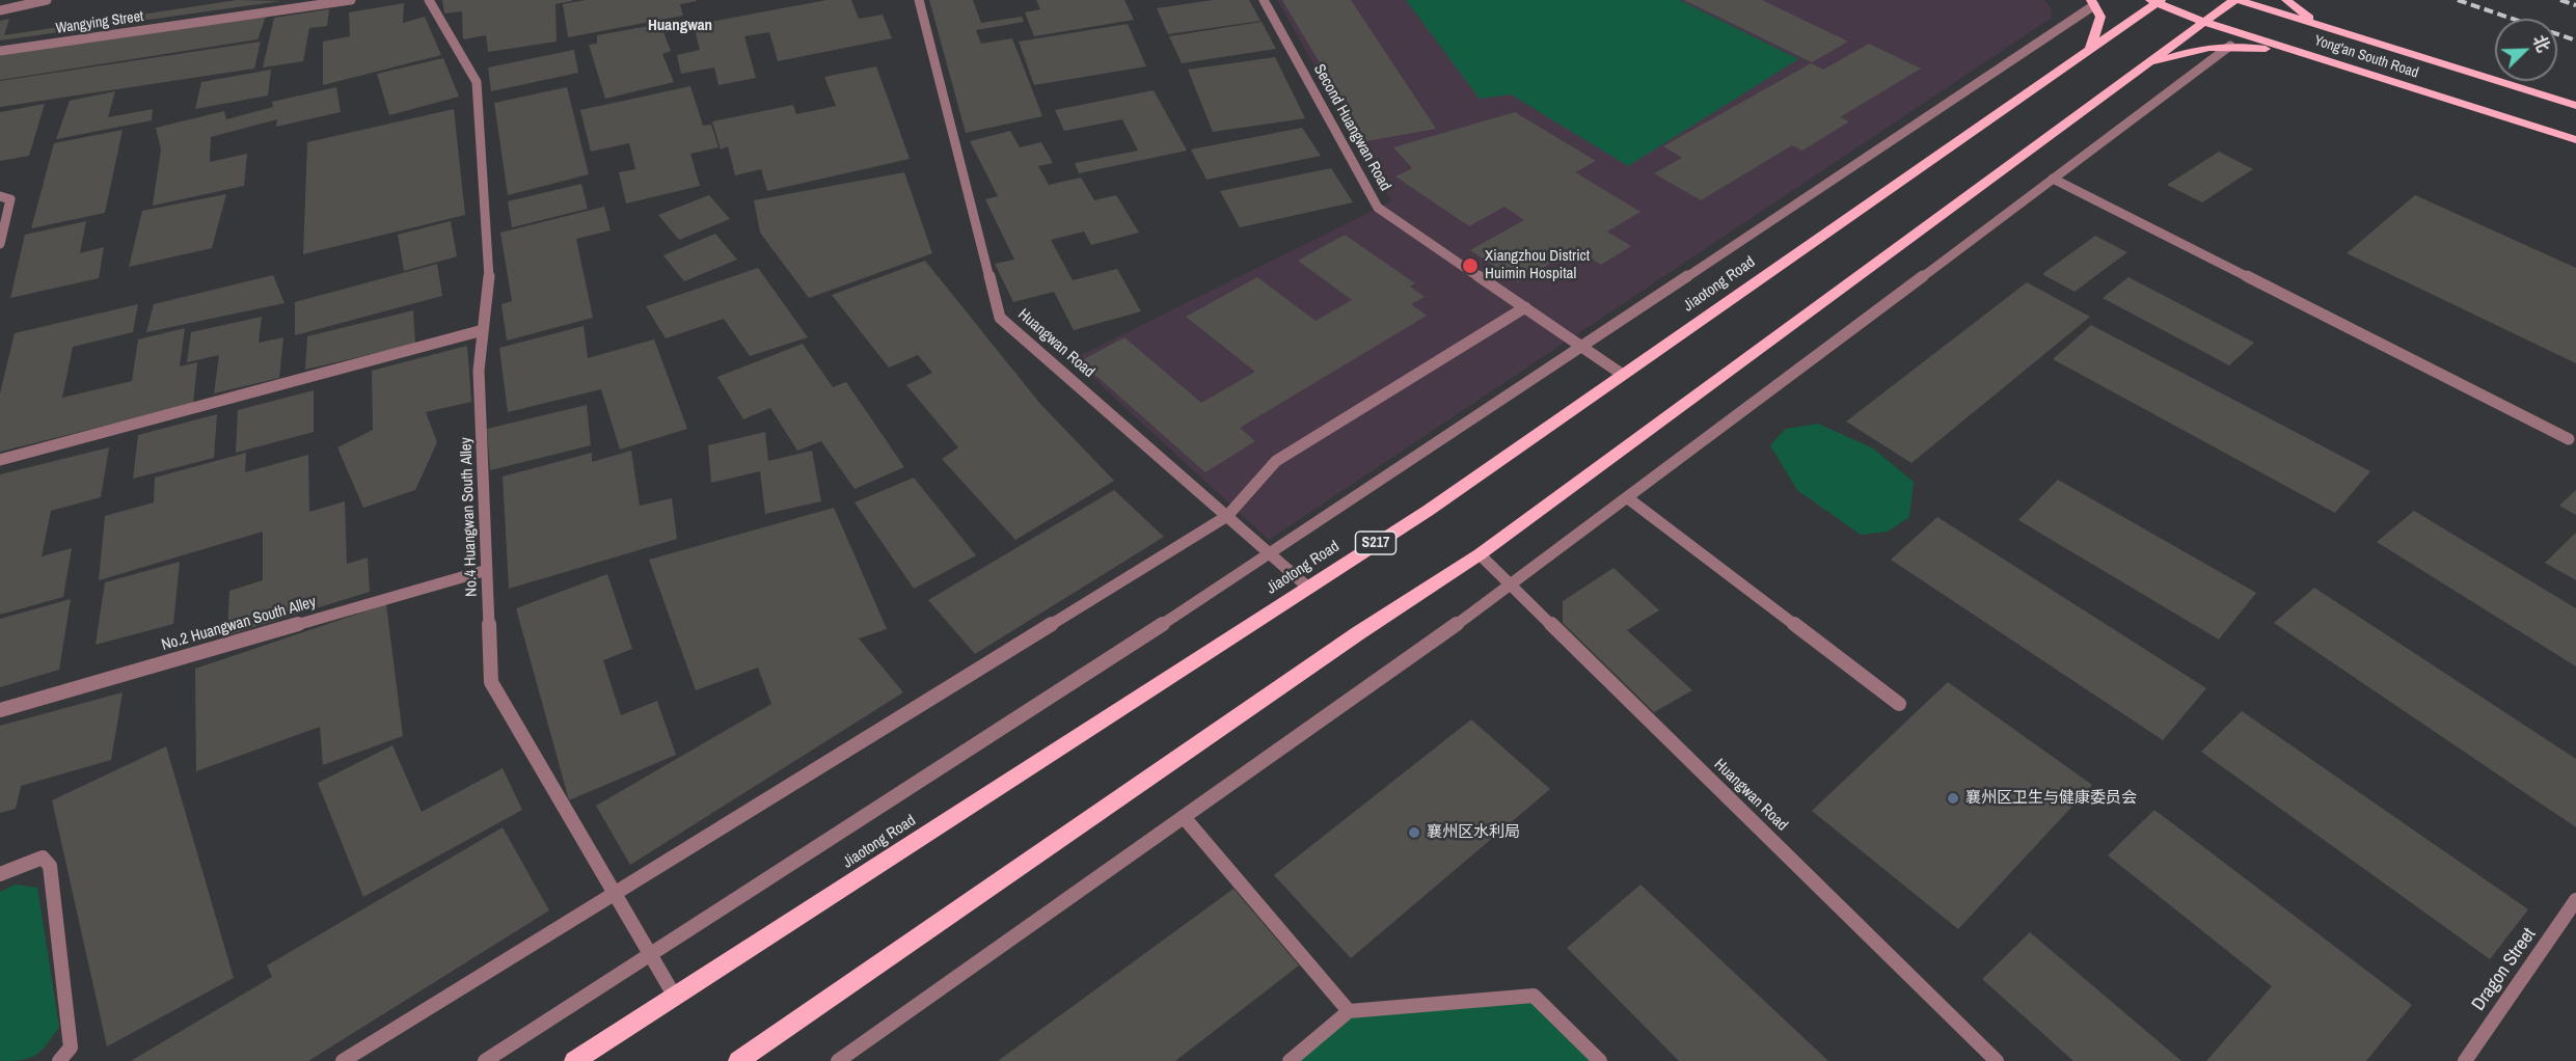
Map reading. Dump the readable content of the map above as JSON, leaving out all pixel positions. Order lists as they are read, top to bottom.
{
  "streets": {
    "main road": ["Yong'an South Road", "Jiaotong Road", "S217"],
    "street": [
      "Wangying Street",
      "Second Huangwan Road",
      "Huangwan Road",
      "No.4 Huangwan South Alley",
      "No.2 Huangwan South Alley",
      "Dragon Street"
    ]
  },
  "crossings": [
    ["Yong'an South Road", "Jiaotong Road"],
    ["Second Huangwan Road", "Jiaotong Road"],
    ["Jiaotong Road", "Huangwan Road"],
    ["Jiaotong Road", "No.4 Huangwan South Alley"],
    ["No.4 Huangwan South Alley", "No.2 Huangwan South Alley"]
  ],
  "districts": ["Huangwan"],
  "places": ["Xiangzhou District Huimin Hospital", "襄州区卫生与健康委员会", "襄州区水利局"],
  "north": "top right"
}
